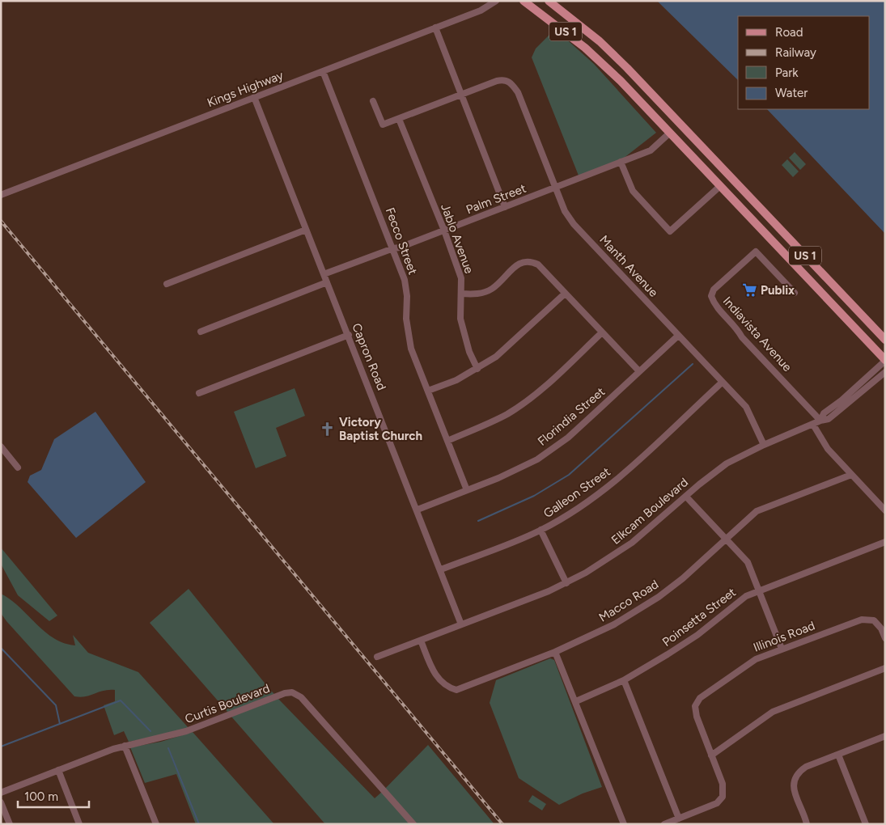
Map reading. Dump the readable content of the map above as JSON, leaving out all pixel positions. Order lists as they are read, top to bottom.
{
  "streets": {
    "main road": ["US 1"],
    "street": [
      "Kings Highway",
      "Palm Street",
      "Jablo Avenue",
      "Fecco Street",
      "Manth Avenue",
      "Indiavista Avenue",
      "Capron Road",
      "Florindia Street",
      "Galleon Street",
      "Elkcam Boulevard",
      "Macco Road",
      "Poinsetta Street",
      "Illinois Road",
      "Curtis Boulevard"
    ]
  },
  "crossings": [
    ["US 1", "Palm Street"],
    ["US 1", "Elkcam Boulevard"],
    ["Kings Highway", "Fecco Street"],
    ["Kings Highway", "Capron Road"],
    ["Palm Street", "Jablo Avenue"],
    ["Palm Street", "Fecco Street"],
    ["Palm Street", "Manth Avenue"],
    ["Palm Street", "Capron Road"],
    ["Fecco Street", "Florindia Street"],
    ["Manth Avenue", "Florindia Street"],
    ["Manth Avenue", "Galleon Street"],
    ["Manth Avenue", "Elkcam Boulevard"],
    ["Indiavista Avenue", "Elkcam Boulevard"],
    ["Capron Road", "Florindia Street"],
    ["Capron Road", "Galleon Street"],
    ["Capron Road", "Elkcam Boulevard"],
    ["Elkcam Boulevard", "Macco Road"]
  ],
  "places": {
    "supermarket": ["Publix"],
    "church": ["Victory Baptist Church"]
  },
  "legend": [
    "Road",
    "Railway",
    "Park",
    "Water"
  ],
  "scale_bar": "100 m"
}
